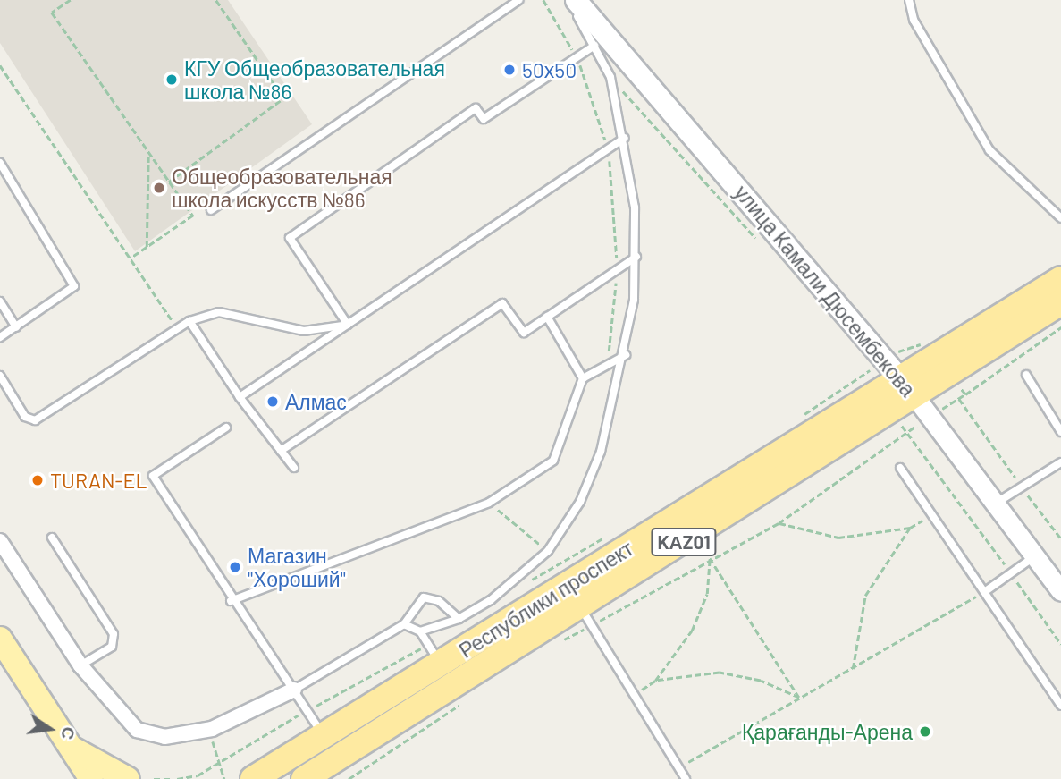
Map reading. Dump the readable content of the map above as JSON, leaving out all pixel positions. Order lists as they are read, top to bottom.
{
  "streets": {
    "highway": ["KАZ01", "Республики проспект"],
    "main road": ["улица Камали Дюсембекова"]
  },
  "crossings": [
    ["улица Камали Дюсембекова", "Республики проспект"]
  ],
  "places": [
    "50х50",
    "КГУ Общеобразовательная школа №86",
    "Общеобразовательная школа искусств №86",
    "Алмас",
    "TURAN-EL",
    "Магазин \"Хороший\"",
    "Қарағанды-Арена"
  ],
  "north": "right"
}
